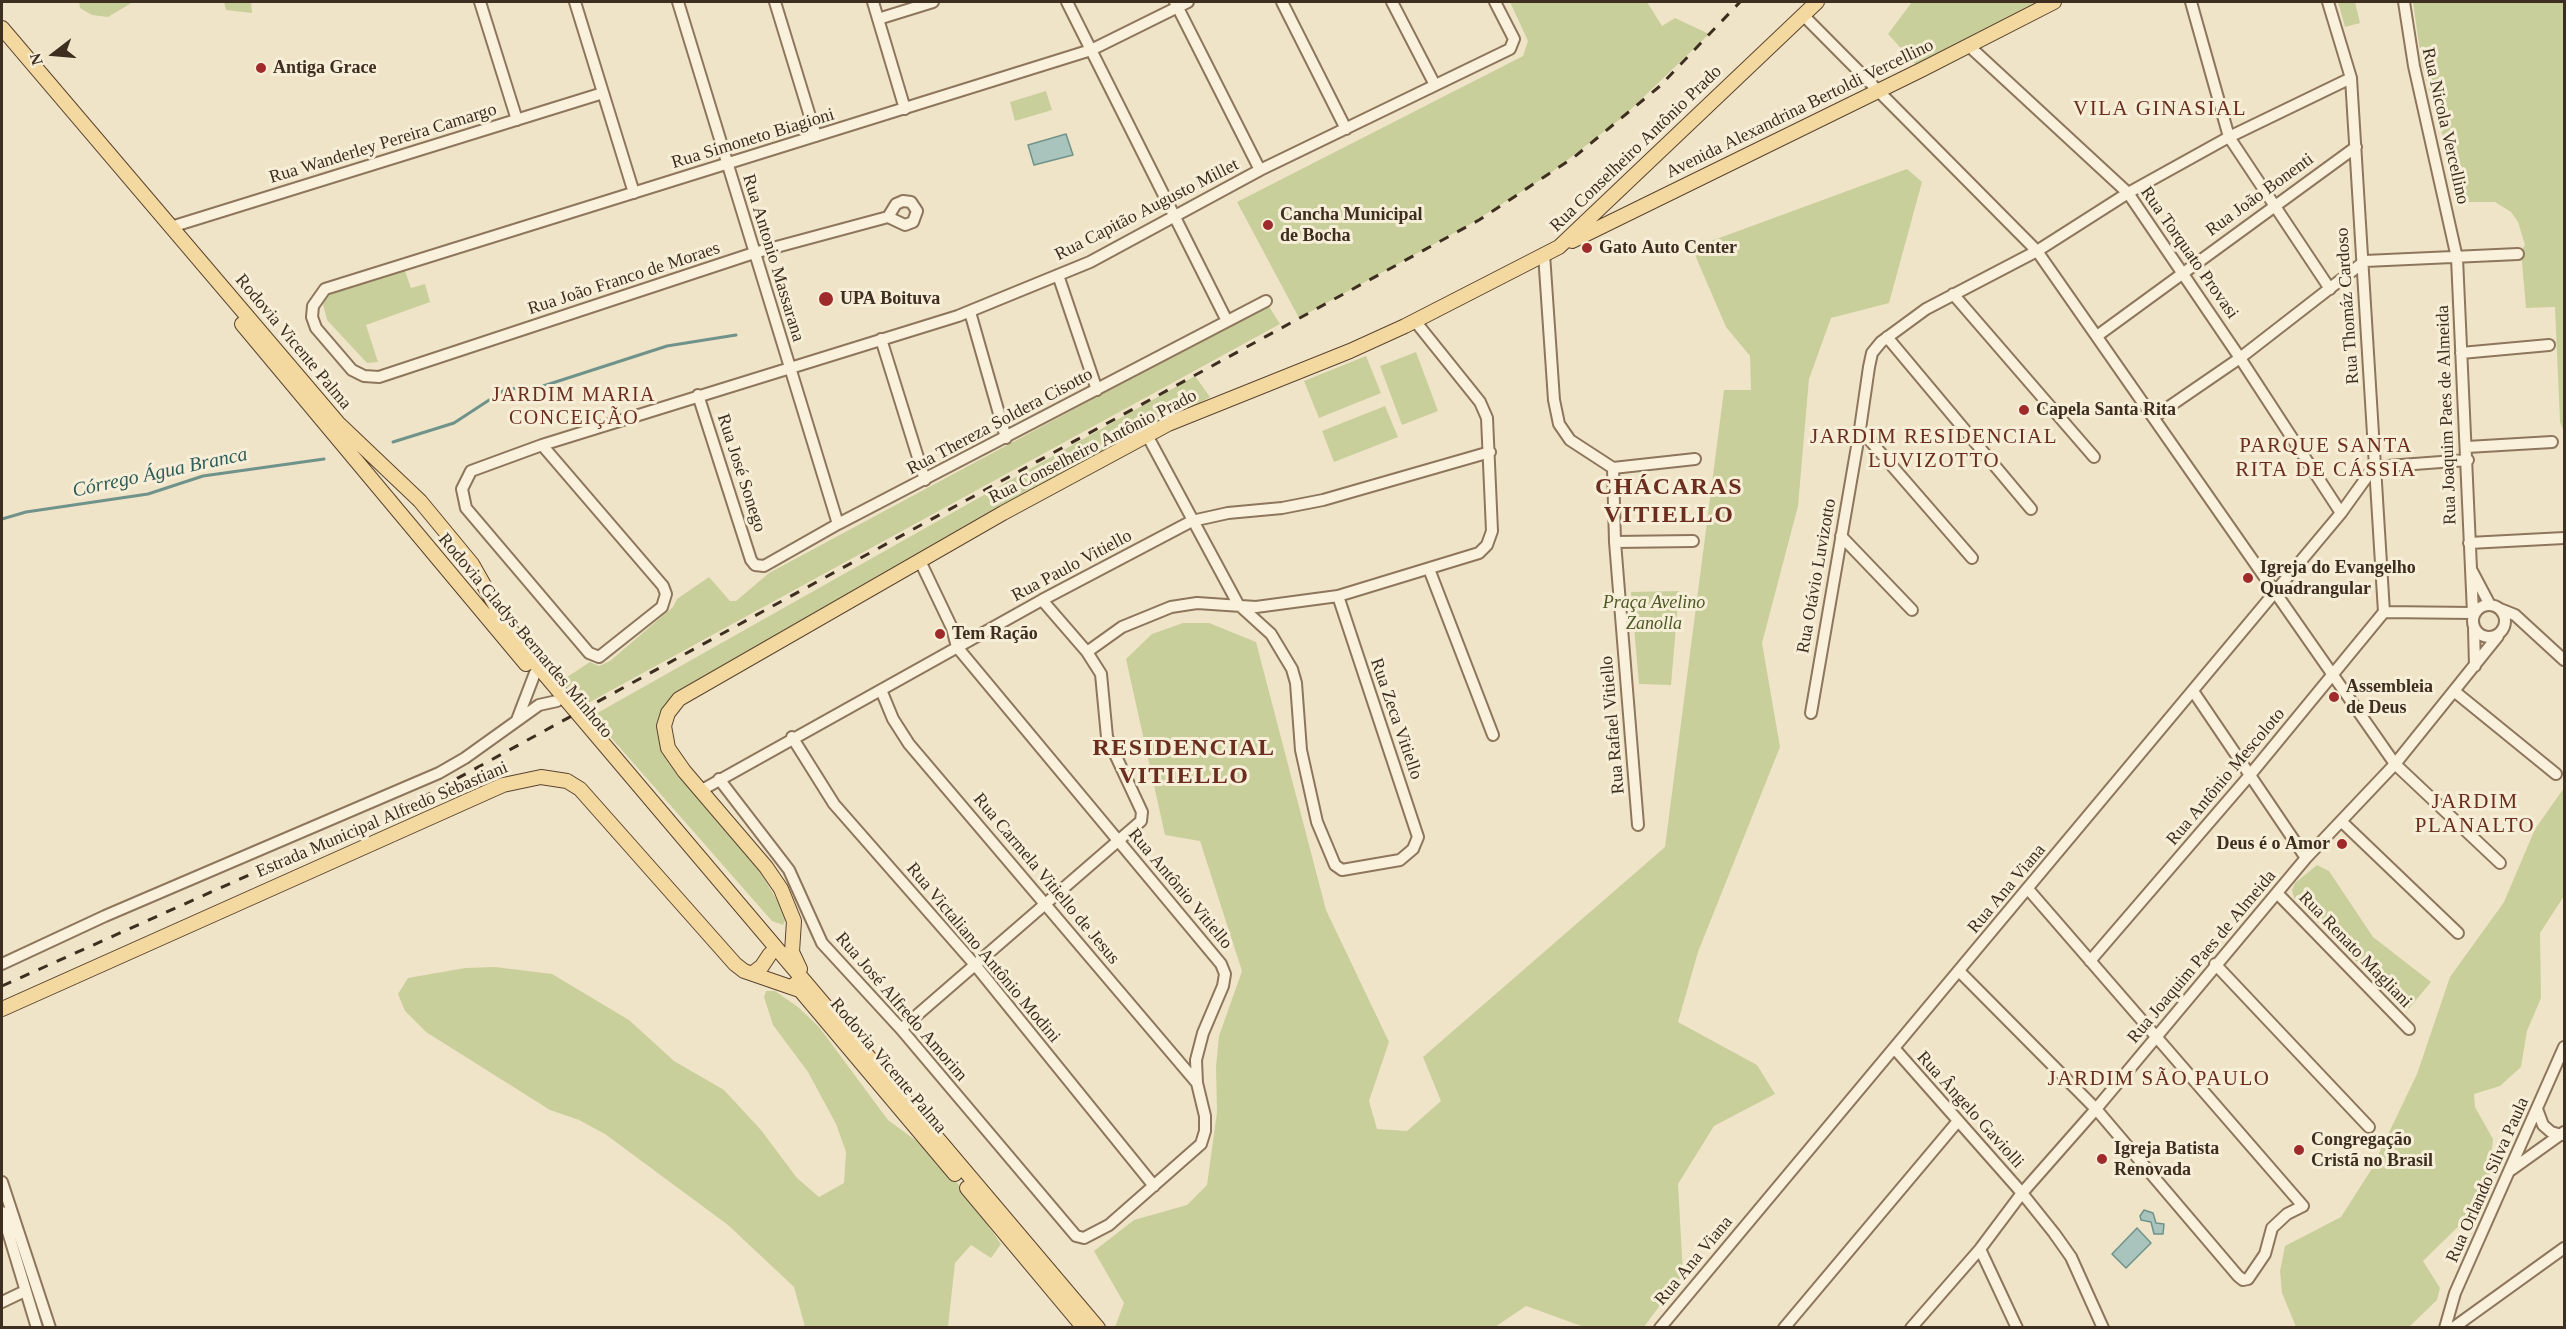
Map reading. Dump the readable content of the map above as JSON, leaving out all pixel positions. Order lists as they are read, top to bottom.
{
  "streets": {
    "main road": [
      "Avenida Alexandrina Bertoldi Vercellino",
      "Rua Conselheiro Antônio Prado",
      "Rodovia Vicente Palma",
      "Rodovia Gladys Bernardes Minhoto",
      "Estrada Municipal Alfredo Sebastiani"
    ],
    "street": [
      "Rua Nicola Vercellino",
      "Rua Simoneto Biagioni",
      "Rua Wanderley Pereira Camargo",
      "Rua João Bonenti",
      "Rua Capitão Augusto Millet",
      "Rua Torquato Provasi",
      "Rua Antonio Massarana",
      "Rua João Franco de Moraes",
      "Rua Thomáz Cardoso",
      "Rua Joaquim Paes de Almeida",
      "Rua Thereza Soldera Cisotto",
      "Rua José Sonego",
      "Rua Paulo Vitiello",
      "Rua Otávio Luvizotto",
      "Rua Zeca Vitiello",
      "Rua Rafael Vitiello",
      "Rua Antônio Mescoloto",
      "Rua Carmela Vitiello de Jesus",
      "Rua Antônio Vitiello",
      "Rua Ana Viana",
      "Rua Renato Magliani",
      "Rua Victaliano Antônio Modini",
      "Rua José Alfredo Amorim",
      "Rua Ângelo Gaviolli",
      "Rua Orlando Silva Paula"
    ]
  },
  "crossings": [
    ["Avenida Alexandrina Bertoldi Vercellino", "Rua Conselheiro Antônio Prado"],
    ["Avenida Alexandrina Bertoldi Vercellino", "Rua Torquato Provasi"],
    ["Rua Nicola Vercellino", "Rua Joaquim Paes de Almeida"],
    ["Rua Simoneto Biagioni", "Rua Antonio Massarana"],
    ["Rua Simoneto Biagioni", "Rua João Franco de Moraes"],
    ["Rua Wanderley Pereira Camargo", "Rodovia Vicente Palma"],
    ["Rua Conselheiro Antônio Prado", "Rua Paulo Vitiello"],
    ["Rua Conselheiro Antônio Prado", "Rua Antônio Vitiello"],
    ["Rua João Bonenti", "Rua Torquato Provasi"],
    ["Rua João Bonenti", "Rua Thomáz Cardoso"],
    ["Rua Capitão Augusto Millet", "Rua Antonio Massarana"],
    ["Rua Capitão Augusto Millet", "Rua José Sonego"],
    ["Rua Torquato Provasi", "Rua Otávio Luvizotto"],
    ["Rua Torquato Provasi", "Rua Ana Viana"],
    ["Rua Antonio Massarana", "Rua João Franco de Moraes"],
    ["Rua Antonio Massarana", "Rua Thereza Soldera Cisotto"],
    ["Rua Thomáz Cardoso", "Rua Otávio Luvizotto"],
    ["Rua Thomáz Cardoso", "Rua Antônio Mescoloto"],
    ["Rua Thomáz Cardoso", "Rua Ana Viana"],
    ["Rodovia Vicente Palma", "Rodovia Gladys Bernardes Minhoto"],
    ["Rodovia Vicente Palma", "Estrada Municipal Alfredo Sebastiani"],
    ["Rua Joaquim Paes de Almeida", "Rua Renato Magliani"],
    ["Rua Joaquim Paes de Almeida", "Rua Ângelo Gaviolli"],
    ["Rua Thereza Soldera Cisotto", "Rua José Sonego"],
    ["Rua Paulo Vitiello", "Rua Carmela Vitiello de Jesus"],
    ["Rua Paulo Vitiello", "Rua Antônio Vitiello"],
    ["Rua Paulo Vitiello", "Rua Victaliano Antônio Modini"],
    ["Rua Paulo Vitiello", "Rua José Alfredo Amorim"],
    ["Rua Carmela Vitiello de Jesus", "Rua Antônio Vitiello"],
    ["Rua Antônio Vitiello", "Rua Victaliano Antônio Modini"],
    ["Rua Antônio Vitiello", "Rua José Alfredo Amorim"],
    ["Rua Ana Viana", "Rua Ângelo Gaviolli"]
  ],
  "districts": [
    "VILA GINASIAL",
    "JARDIM MARIA CONCEIÇÃO",
    "JARDIM RESIDENCIAL LUVIZOTTO",
    "PARQUE SANTA RITA DE CÁSSIA",
    "CHÁCARAS VITIELLO",
    "RESIDENCIAL VITIELLO",
    "JARDIM PLANALTO",
    "JARDIM SÃO PAULO"
  ],
  "water": ["Córrego Água Branca"],
  "parks": ["Praça Avelino Zanolla"],
  "places": [
    "Antiga Grace",
    "Cancha Municipal de Bocha",
    "Gato Auto Center",
    "UPA Boituva",
    "Capela Santa Rita",
    "Igreja do Evangelho Quadrangular",
    "Tem Ração",
    "Assembleia de Deus",
    "Deus é o Amor",
    "Congregação Cristã no Brasil",
    "Igreja Batista Renovada"
  ],
  "north": "left"
}
